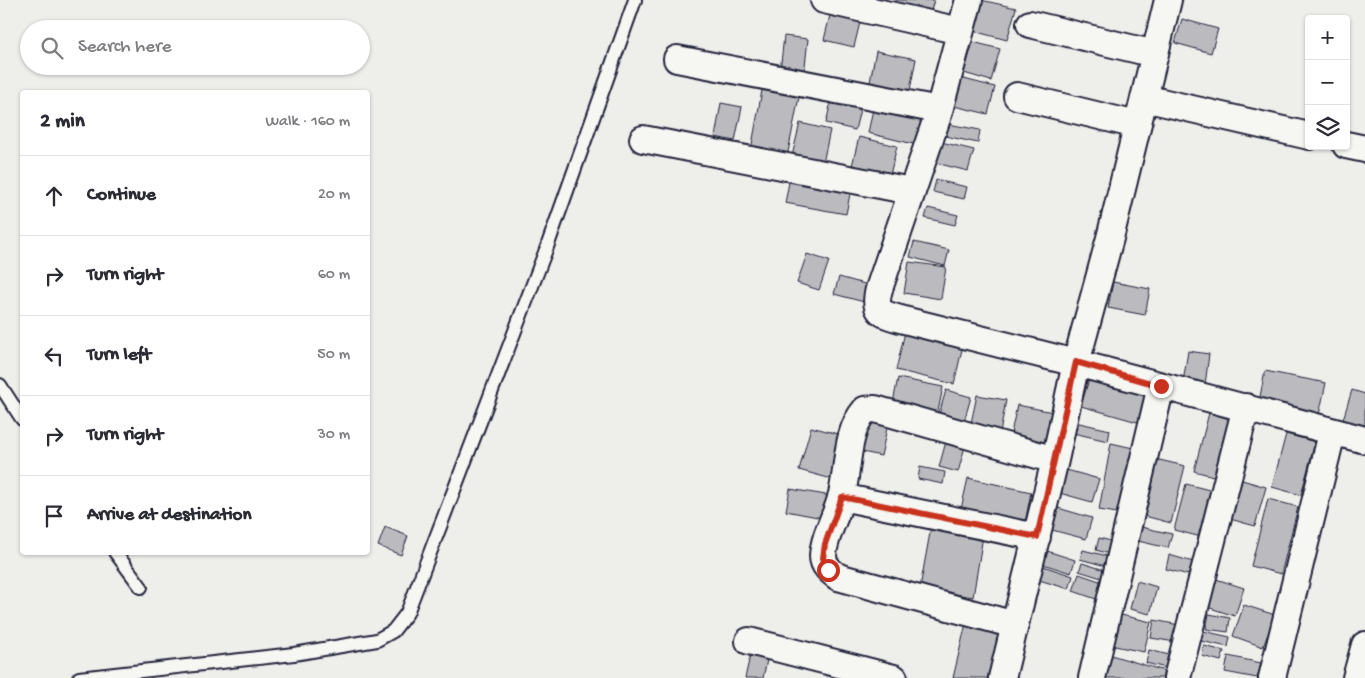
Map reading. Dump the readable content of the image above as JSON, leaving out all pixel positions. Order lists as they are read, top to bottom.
{
  "page": {
    "map_buttons": ["+", "−"],
    "search": "Search here",
    "heading": ["2 min", "Walk · 160 m"],
    "list": [
      ["Continue", "20 m"],
      ["Turn right", "60 m"],
      ["Turn left", "50 m"],
      ["Turn right", "30 m"],
      "Arrive at destination"
    ]
  }
}
